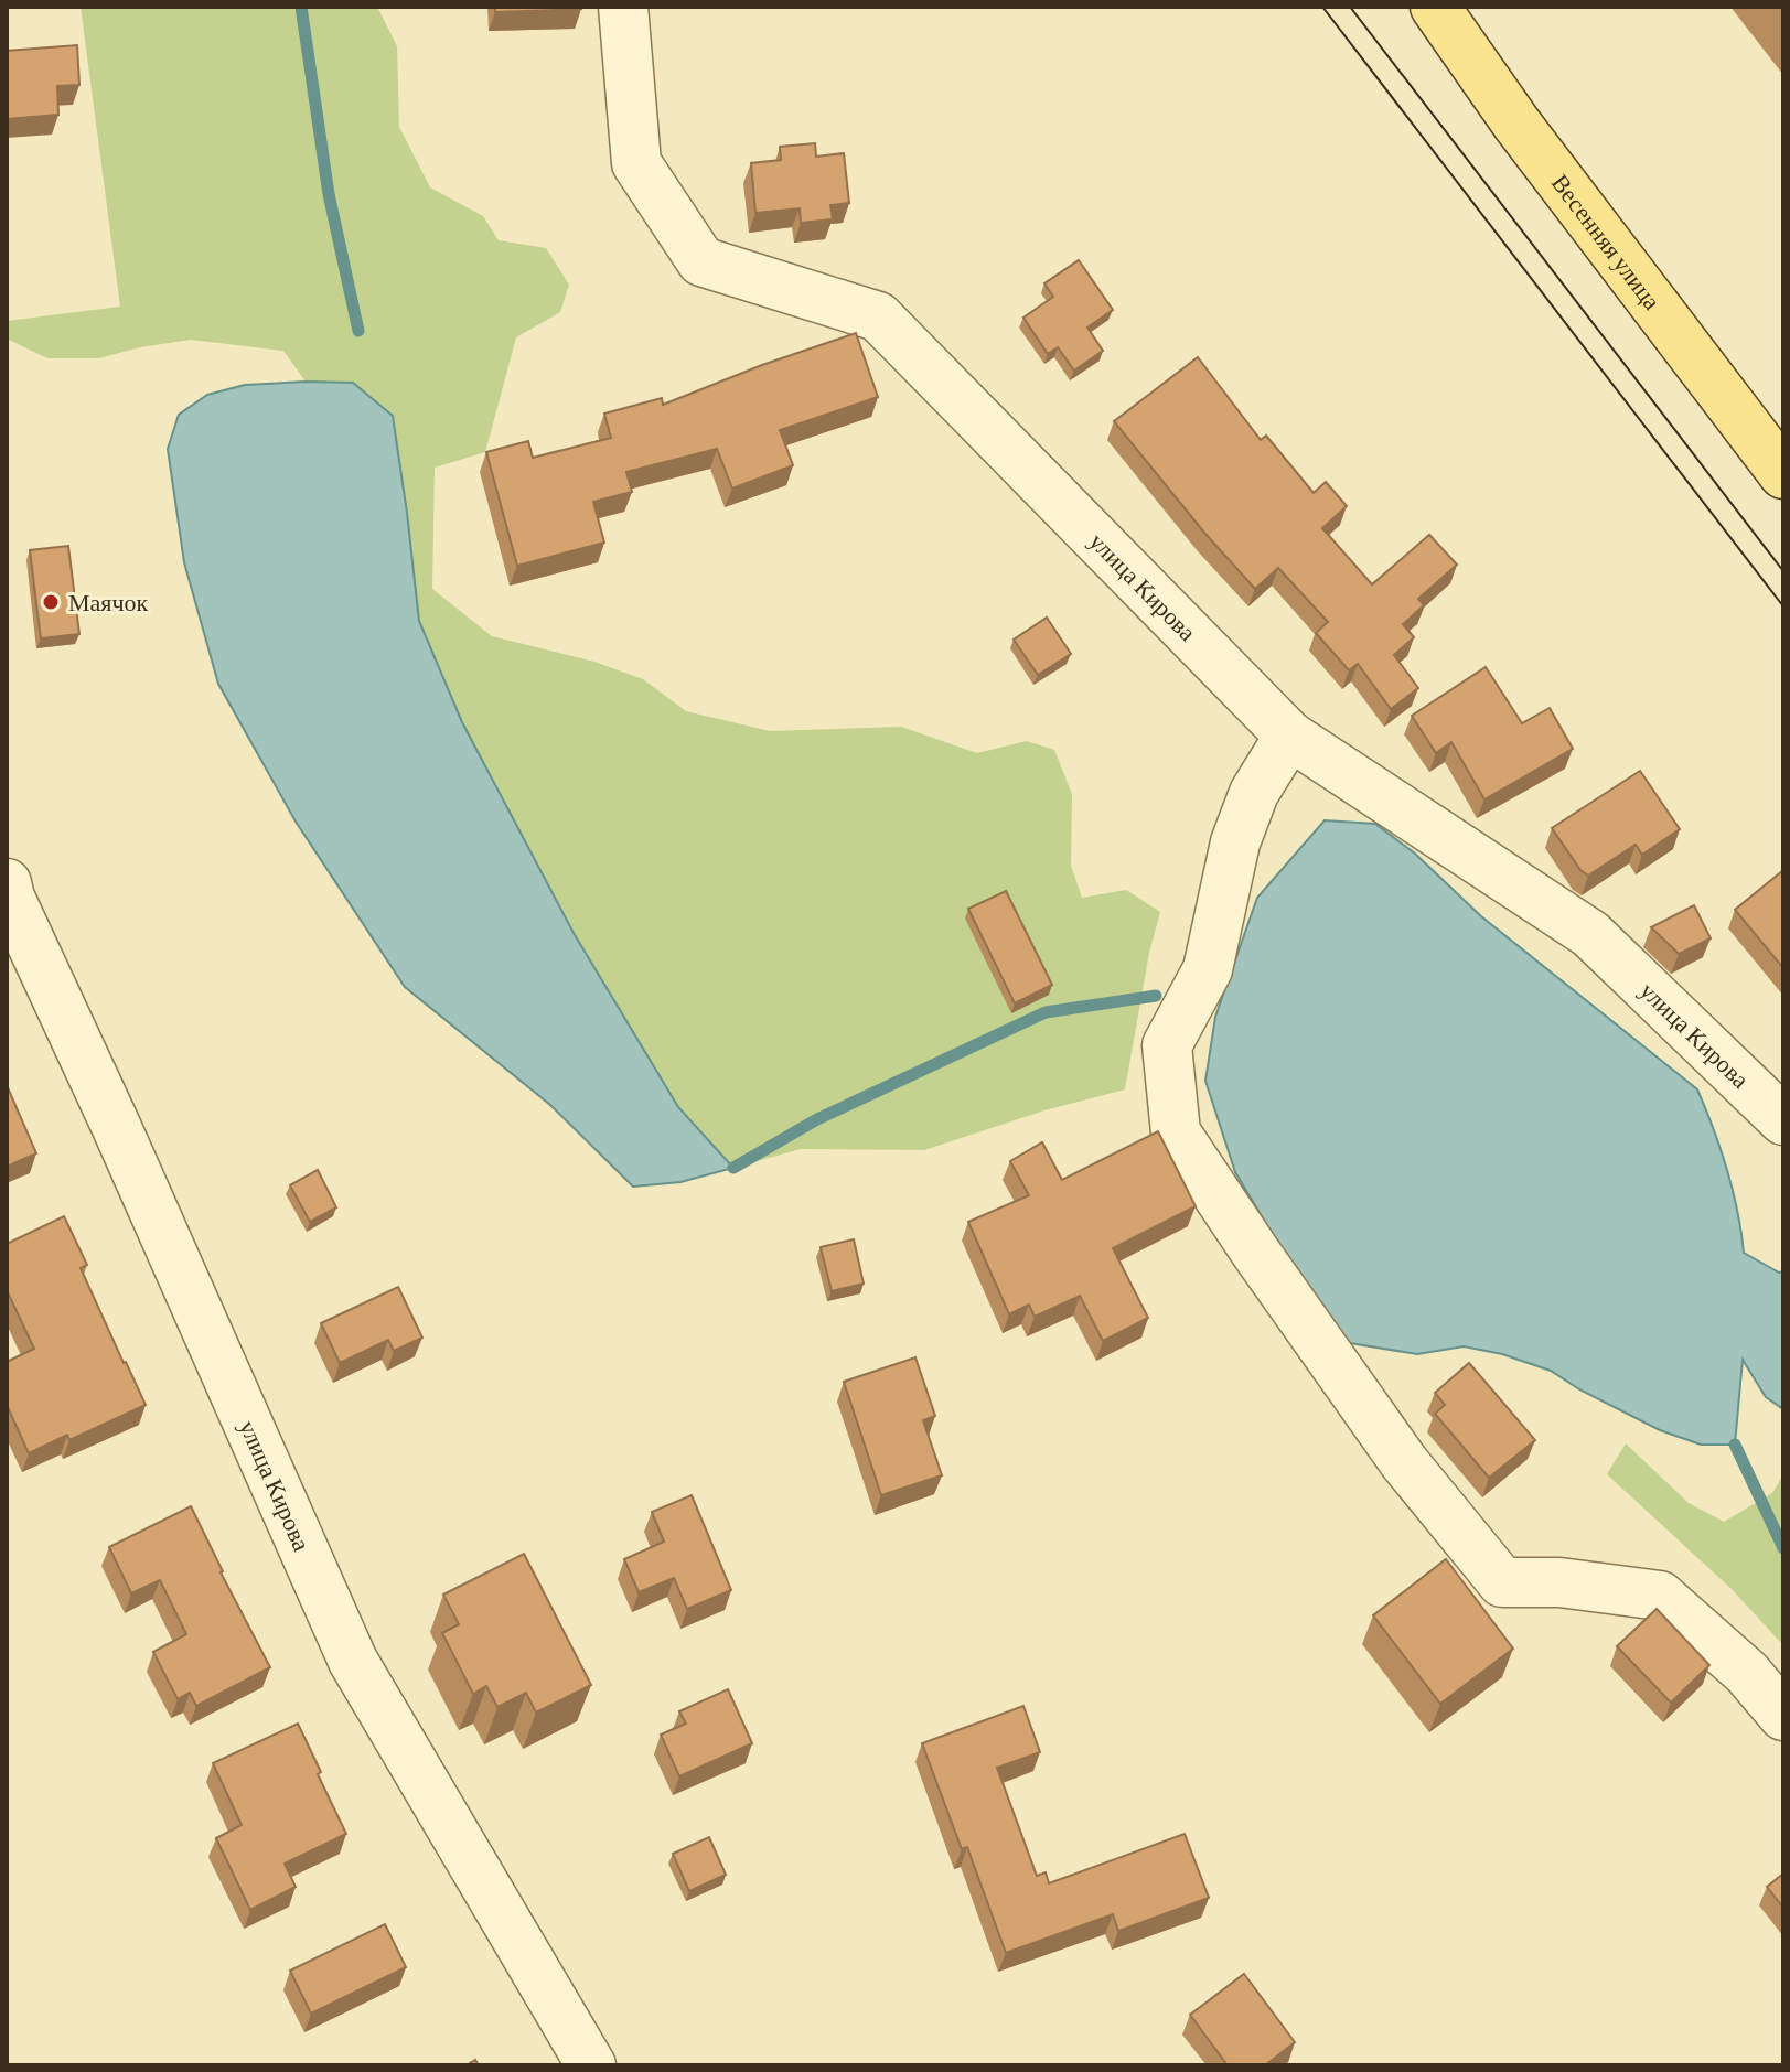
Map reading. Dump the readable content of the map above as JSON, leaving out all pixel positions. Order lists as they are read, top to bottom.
{
  "streets": {
    "main road": ["Весенняя улица"],
    "street": ["улица Кирова"]
  },
  "places": ["Маячок"]
}
